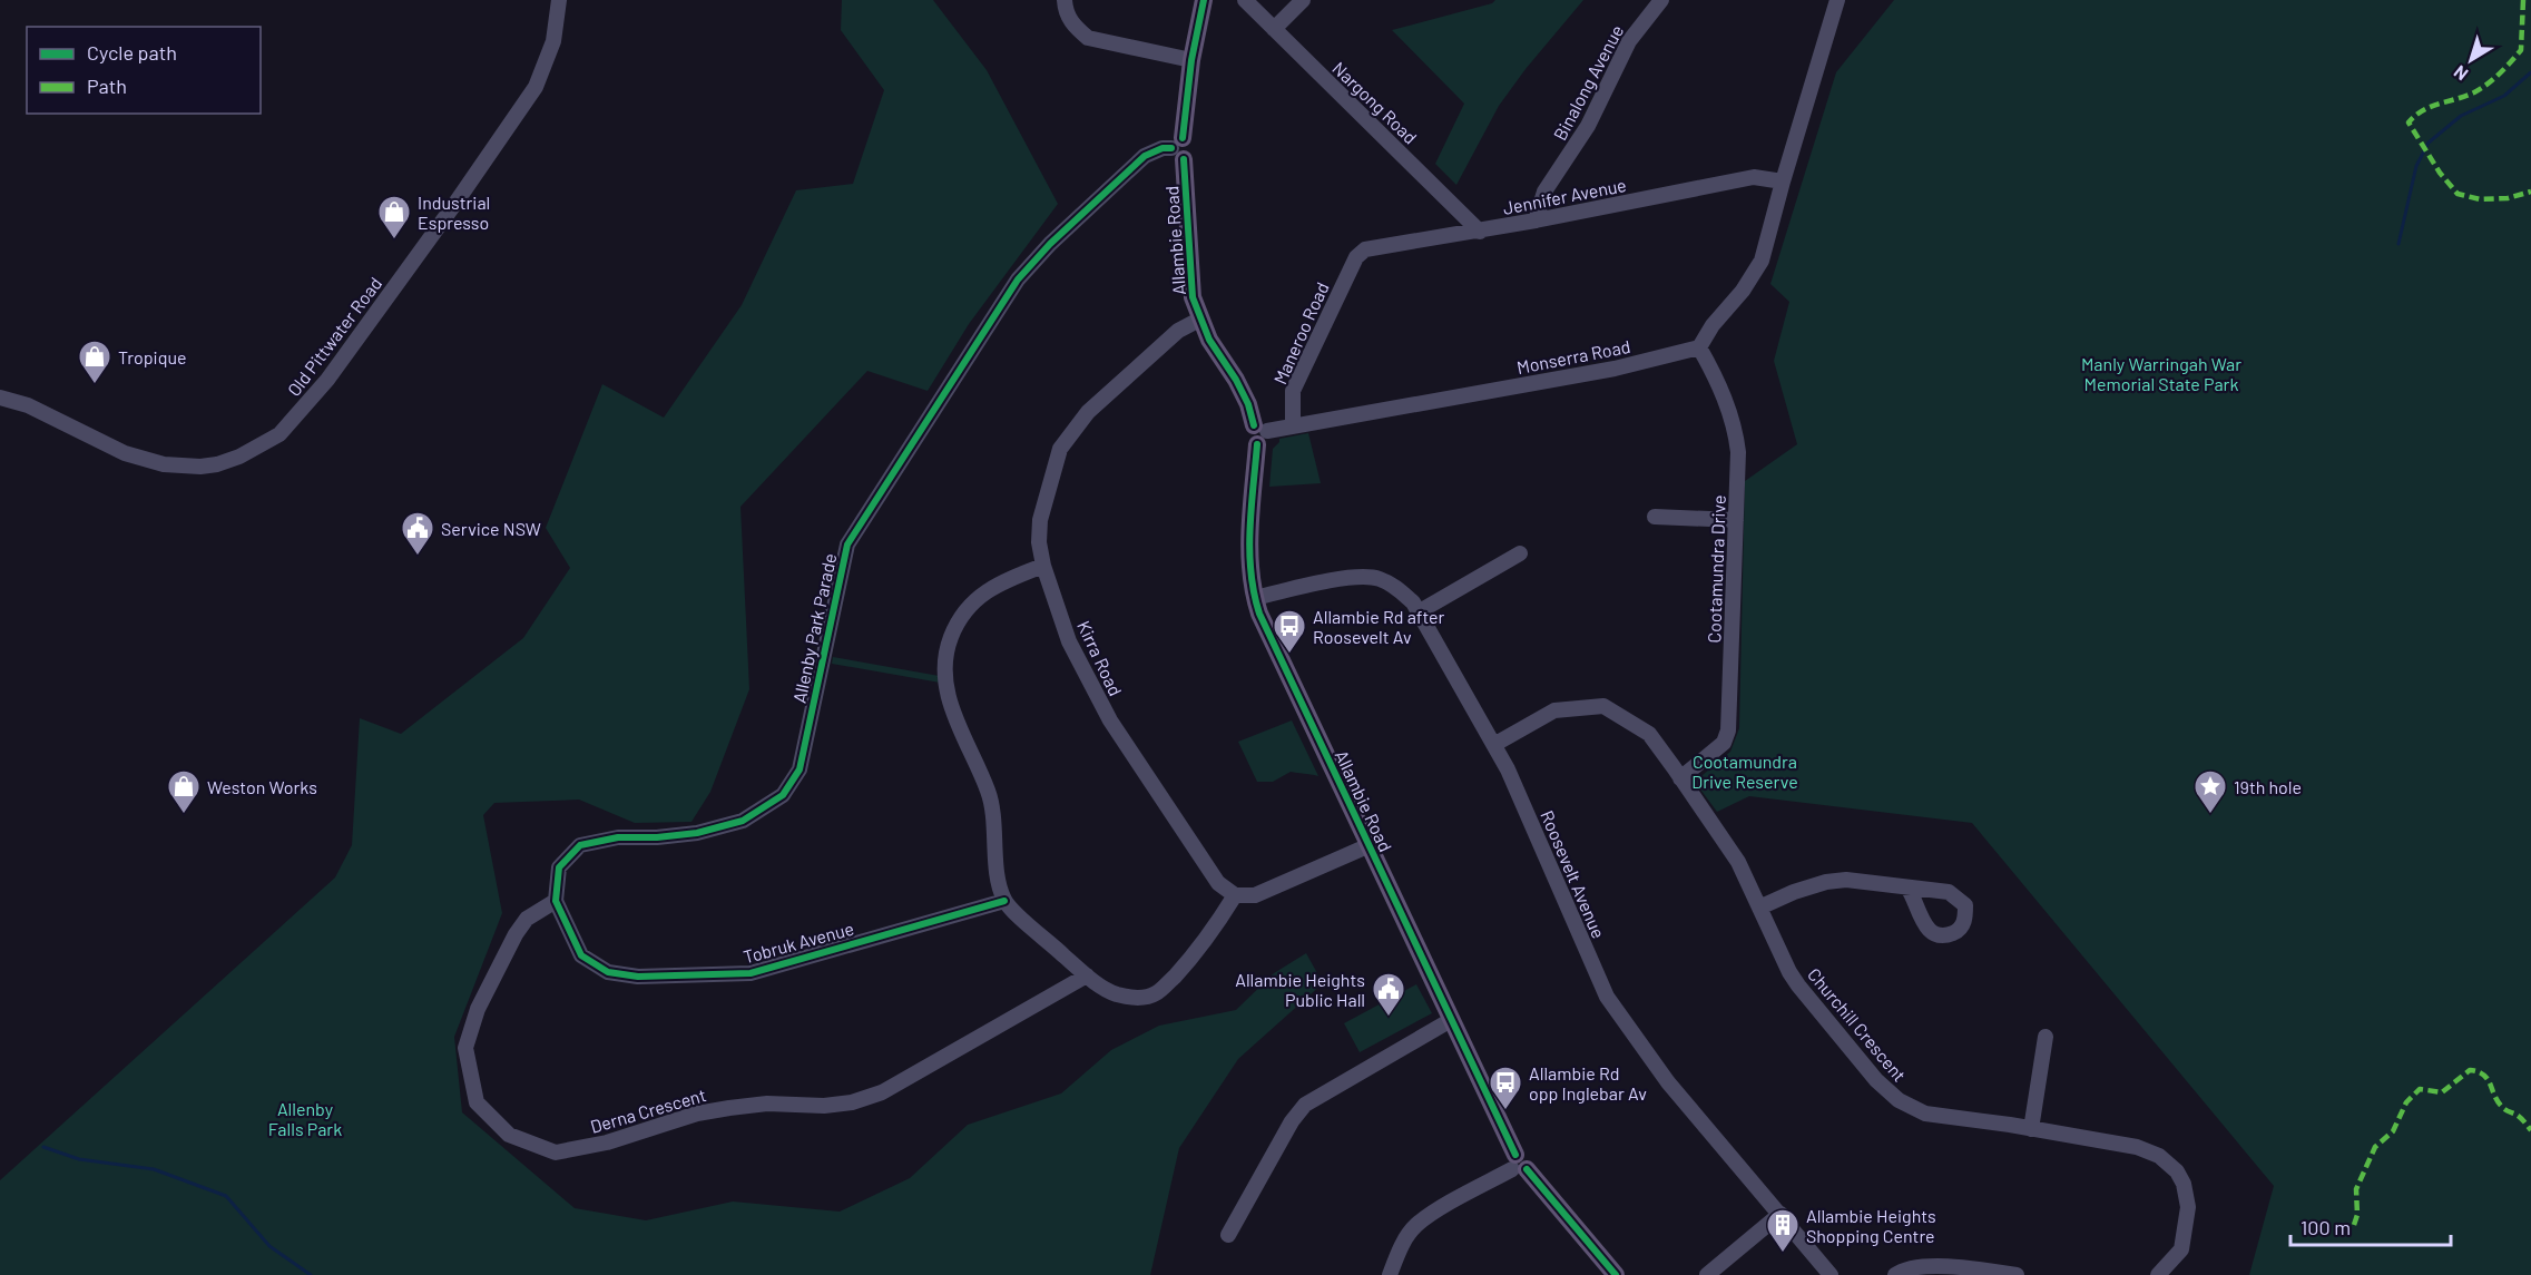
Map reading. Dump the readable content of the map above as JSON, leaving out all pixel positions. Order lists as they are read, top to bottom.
{
  "streets": {
    "main road": ["Allambie Road"],
    "street": [
      "Binalong Avenue",
      "Nargong Road",
      "Jennifer Avenue",
      "Maneroo Road",
      "Old Pittwater Road",
      "Monserra Road",
      "Cootamundra Drive",
      "Allenby Park Parade",
      "Kirra Road",
      "Roosevelt Avenue",
      "Tobruk Avenue",
      "Churchill Crescent",
      "Derna Crescent"
    ]
  },
  "crossings": [
    ["Binalong Avenue", "Jennifer Avenue"],
    ["Nargong Road", "Jennifer Avenue"],
    ["Jennifer Avenue", "Maneroo Road"],
    ["Allambie Road", "Monserra Road"],
    ["Allambie Road", "Allenby Park Parade"],
    ["Allambie Road", "Kirra Road"],
    ["Allambie Road", "Roosevelt Avenue"],
    ["Maneroo Road", "Monserra Road"],
    ["Monserra Road", "Cootamundra Drive"],
    ["Cootamundra Drive", "Churchill Crescent"],
    ["Allenby Park Parade", "Tobruk Avenue"],
    ["Allenby Park Parade", "Derna Crescent"],
    ["Roosevelt Avenue", "Churchill Crescent"],
    ["Tobruk Avenue", "Derna Crescent"]
  ],
  "parks": ["Manly Warringah War Memorial State Park", "Cootamundra Drive Reserve", "Allenby Falls Park"],
  "places": {
    "shop": ["Industrial Espresso", "Tropique", "Weston Works"],
    "public building": ["Service NSW", "Allambie Heights Public Hall"],
    "bus stop": ["Allambie Rd after Roosevelt Av", "Allambie Rd opp Inglebar Av"],
    "place": ["19th hole"],
    "building": ["Allambie Heights Shopping Centre"]
  },
  "legend": ["Cycle path", "Path"],
  "scale_bar": "100 m",
  "north": "bottom left"
}
